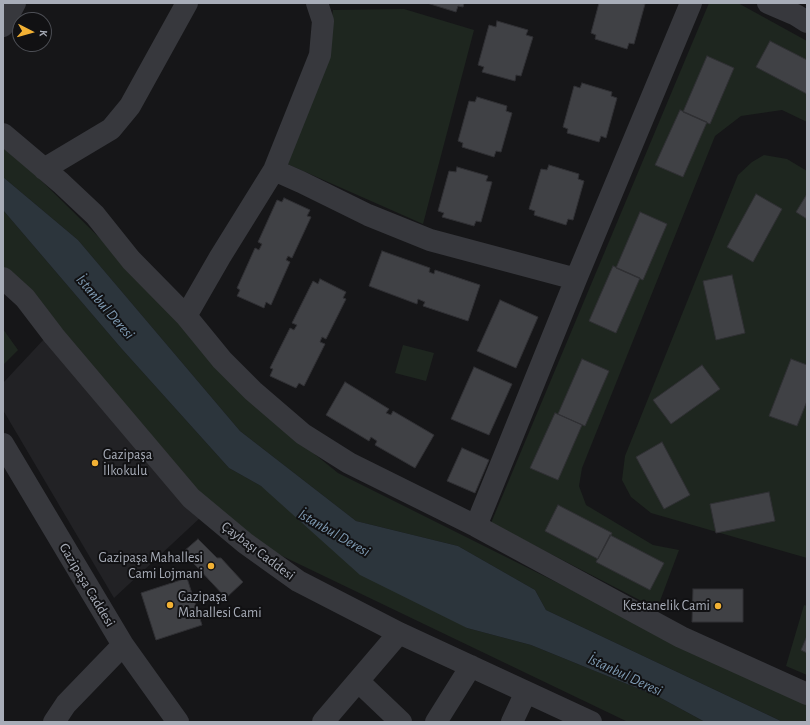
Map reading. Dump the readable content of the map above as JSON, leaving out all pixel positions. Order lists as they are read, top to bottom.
{
  "streets": {
    "street": ["Çaybaşı Caddesi", "Gazipaşa Caddesi"]
  },
  "water": ["İstanbul Deresi"],
  "places": [
    "Gazipaşa İlkokulu",
    "Gazipaşa Mahallesi Cami Lojmani",
    "Gazipaşa Mahallesi Cami",
    "Kestanelik Cami"
  ],
  "north": "right"
}
